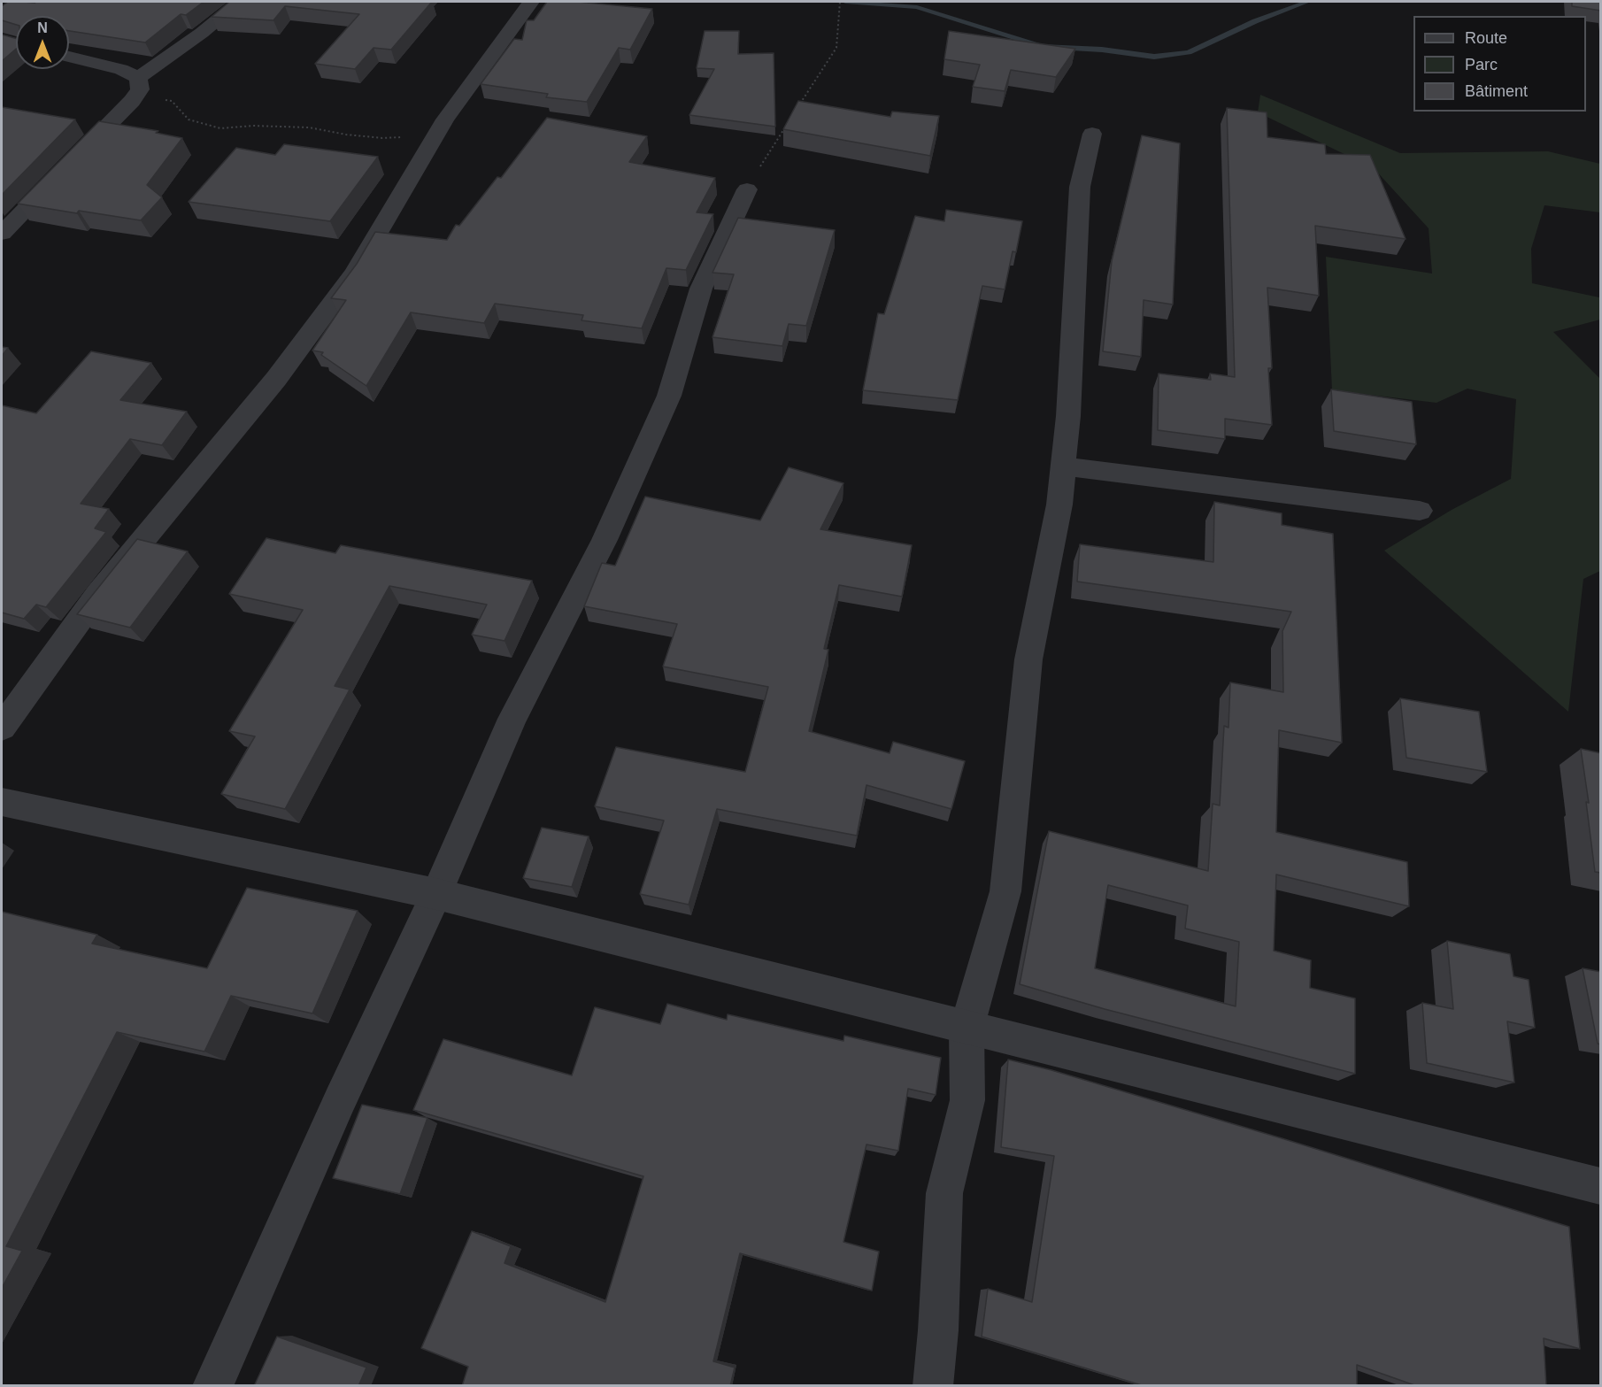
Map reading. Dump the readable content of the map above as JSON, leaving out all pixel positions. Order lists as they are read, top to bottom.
{
  "legend": ["Route", "Parc", "Bâtiment"],
  "north": "top"
}
